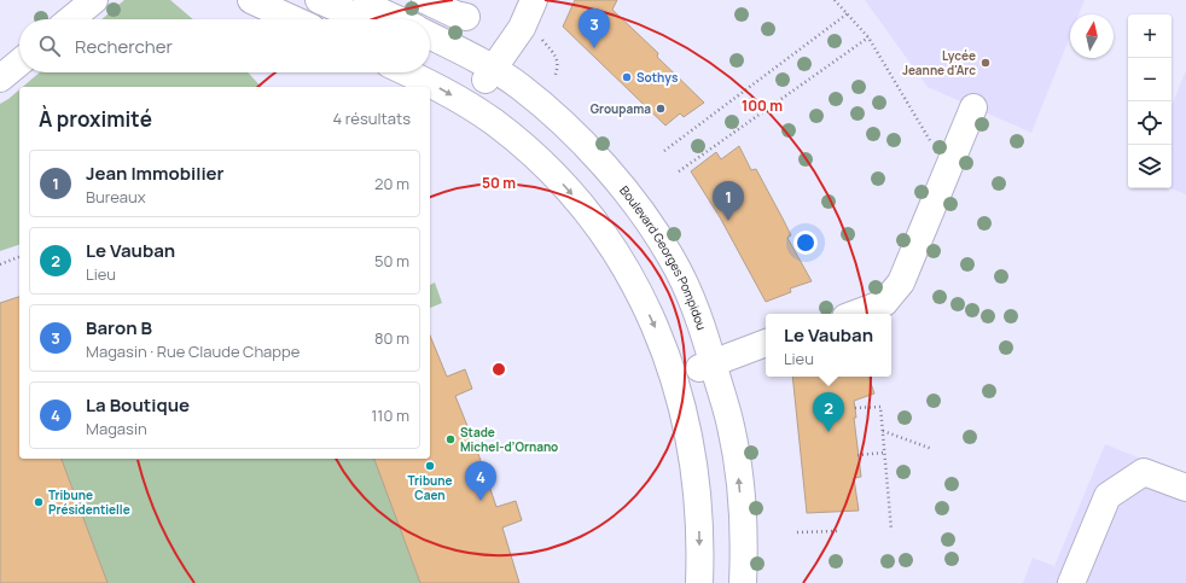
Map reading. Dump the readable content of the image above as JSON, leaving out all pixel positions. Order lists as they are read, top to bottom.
{
  "streets": {
    "street": ["Boulevard Georges Pompidou"]
  },
  "places": [
    "Lycée Jeanne d'Arc",
    "Sothys",
    "Groupama",
    "Stade Michel-d’Ornano",
    "Tribune Caen",
    "Tribune Présidentielle"
  ],
  "north": "top",
  "page": {
    "pins": [
      "3",
      "1",
      "2",
      "4"
    ],
    "map_buttons": ["+", "−"],
    "search": "Rechercher",
    "heading": ["À proximité", "4 résultats"],
    "list": [
      {
        "mark": "1",
        "name": "Jean Immobilier",
        "note": "Bureaux",
        "value": "20 m"
      },
      {
        "mark": "2",
        "name": "Le Vauban",
        "note": "Lieu",
        "value": "50 m"
      },
      {
        "mark": "3",
        "name": "Baron B",
        "note": "Magasin · Rue Claude Chappe",
        "value": "80 m"
      },
      {
        "mark": "4",
        "name": "La Boutique",
        "note": "Magasin",
        "value": "110 m"
      }
    ],
    "popup": ["Le Vauban", "Lieu"]
  },
  "rings": ["100 m", "50 m"]
}
